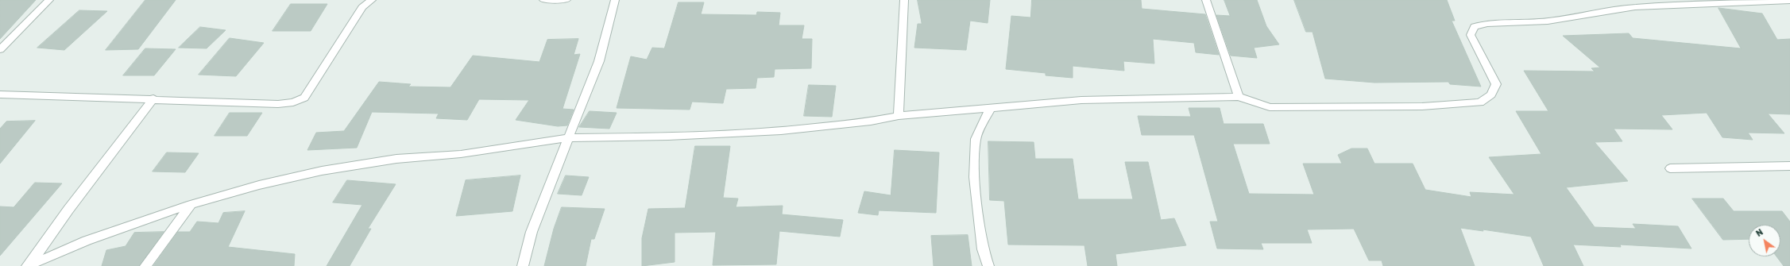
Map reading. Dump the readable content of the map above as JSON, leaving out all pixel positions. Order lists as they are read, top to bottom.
{
  "north": "top left"
}
